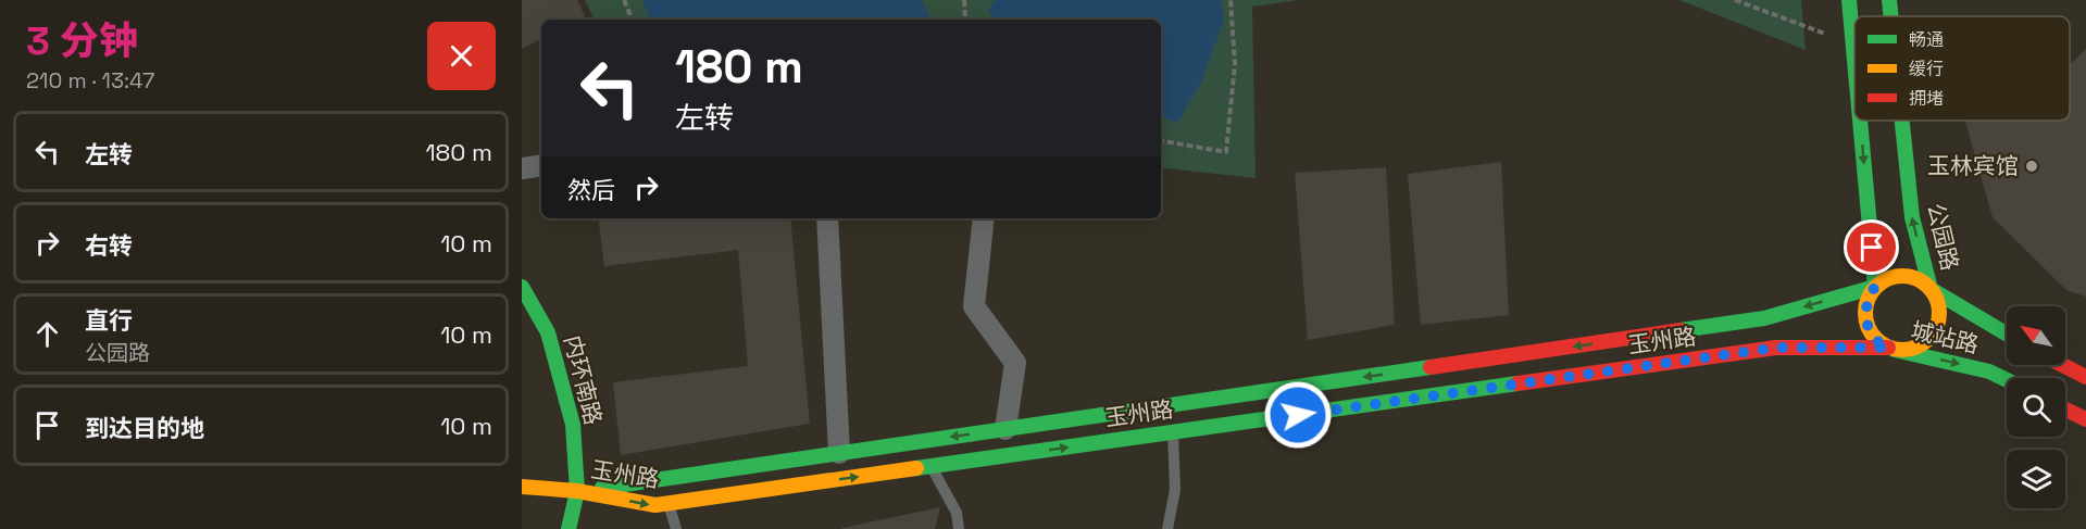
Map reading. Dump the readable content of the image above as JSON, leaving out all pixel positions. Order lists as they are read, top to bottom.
{
  "streets": {
    "main road": [
      "公园路",
      "城站路",
      "玉州路",
      "内环南路"
    ]
  },
  "crossings": [
    ["公园路", "城站路"],
    ["公园路", "玉州路"],
    ["城站路", "玉州路"],
    ["玉州路", "内环南路"]
  ],
  "places": ["玉林宾馆"],
  "legend": ["畅通", "缓行", "拥堵"],
  "north": "top left",
  "page": {
    "heading": ["3 分钟", "210 m · 13:47"],
    "turn": ["180 m", "左转"],
    "list": [
      {
        "name": "左转",
        "value": "180 m"
      },
      {
        "name": "右转",
        "value": "10 m"
      },
      {
        "name": "直行",
        "note": "公园路",
        "value": "10 m"
      },
      {
        "name": "到达目的地",
        "value": "10 m"
      }
    ],
    "then": "然后"
  }
}
